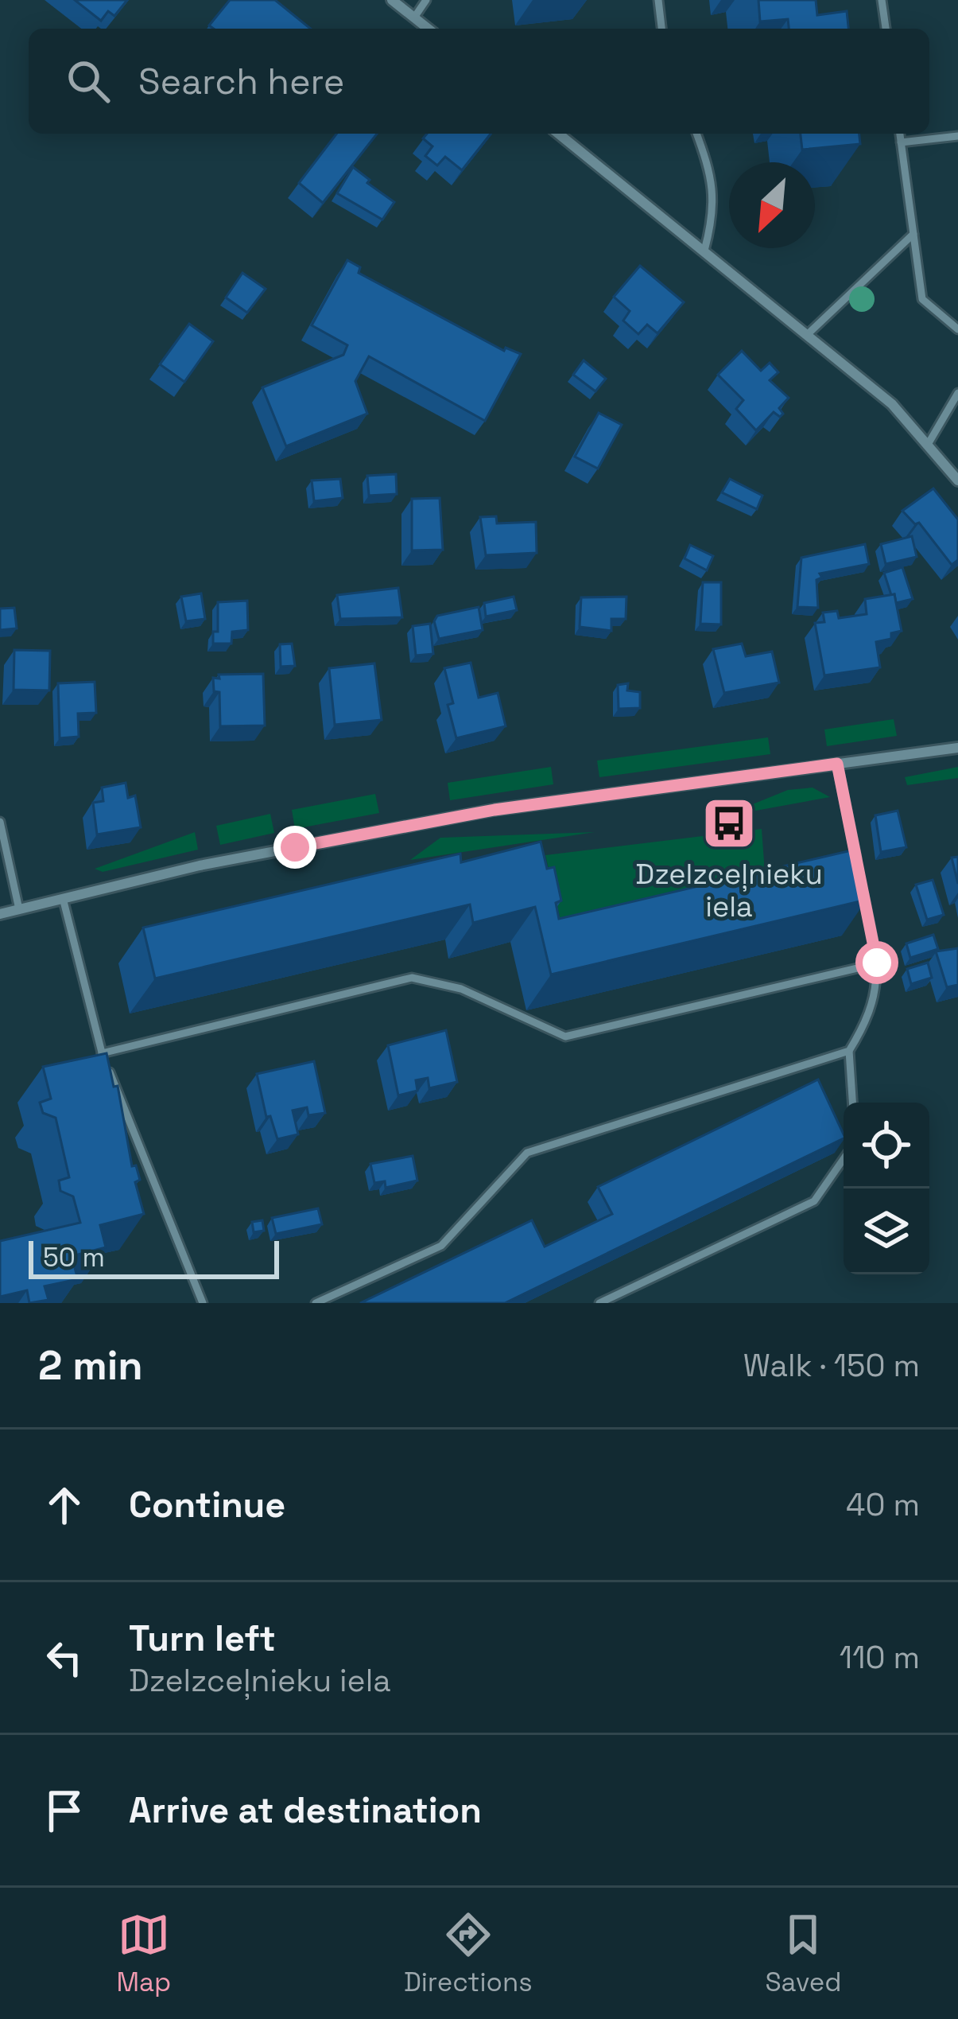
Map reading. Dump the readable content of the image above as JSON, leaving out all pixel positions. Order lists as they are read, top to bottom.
{
  "places": {
    "bus stop": ["Dzelzceļnieku iela"]
  },
  "scale_bar": "50 m",
  "north": "bottom left",
  "page": {
    "search": "Search here",
    "scale": "50 m",
    "heading": ["2 min", "Walk · 150 m"],
    "list": [
      ["Continue", "40 m"],
      ["Turn left", "Dzelzceļnieku iela", "110 m"],
      "Arrive at destination"
    ],
    "nav": ["Map", "Directions", "Saved"]
  }
}
